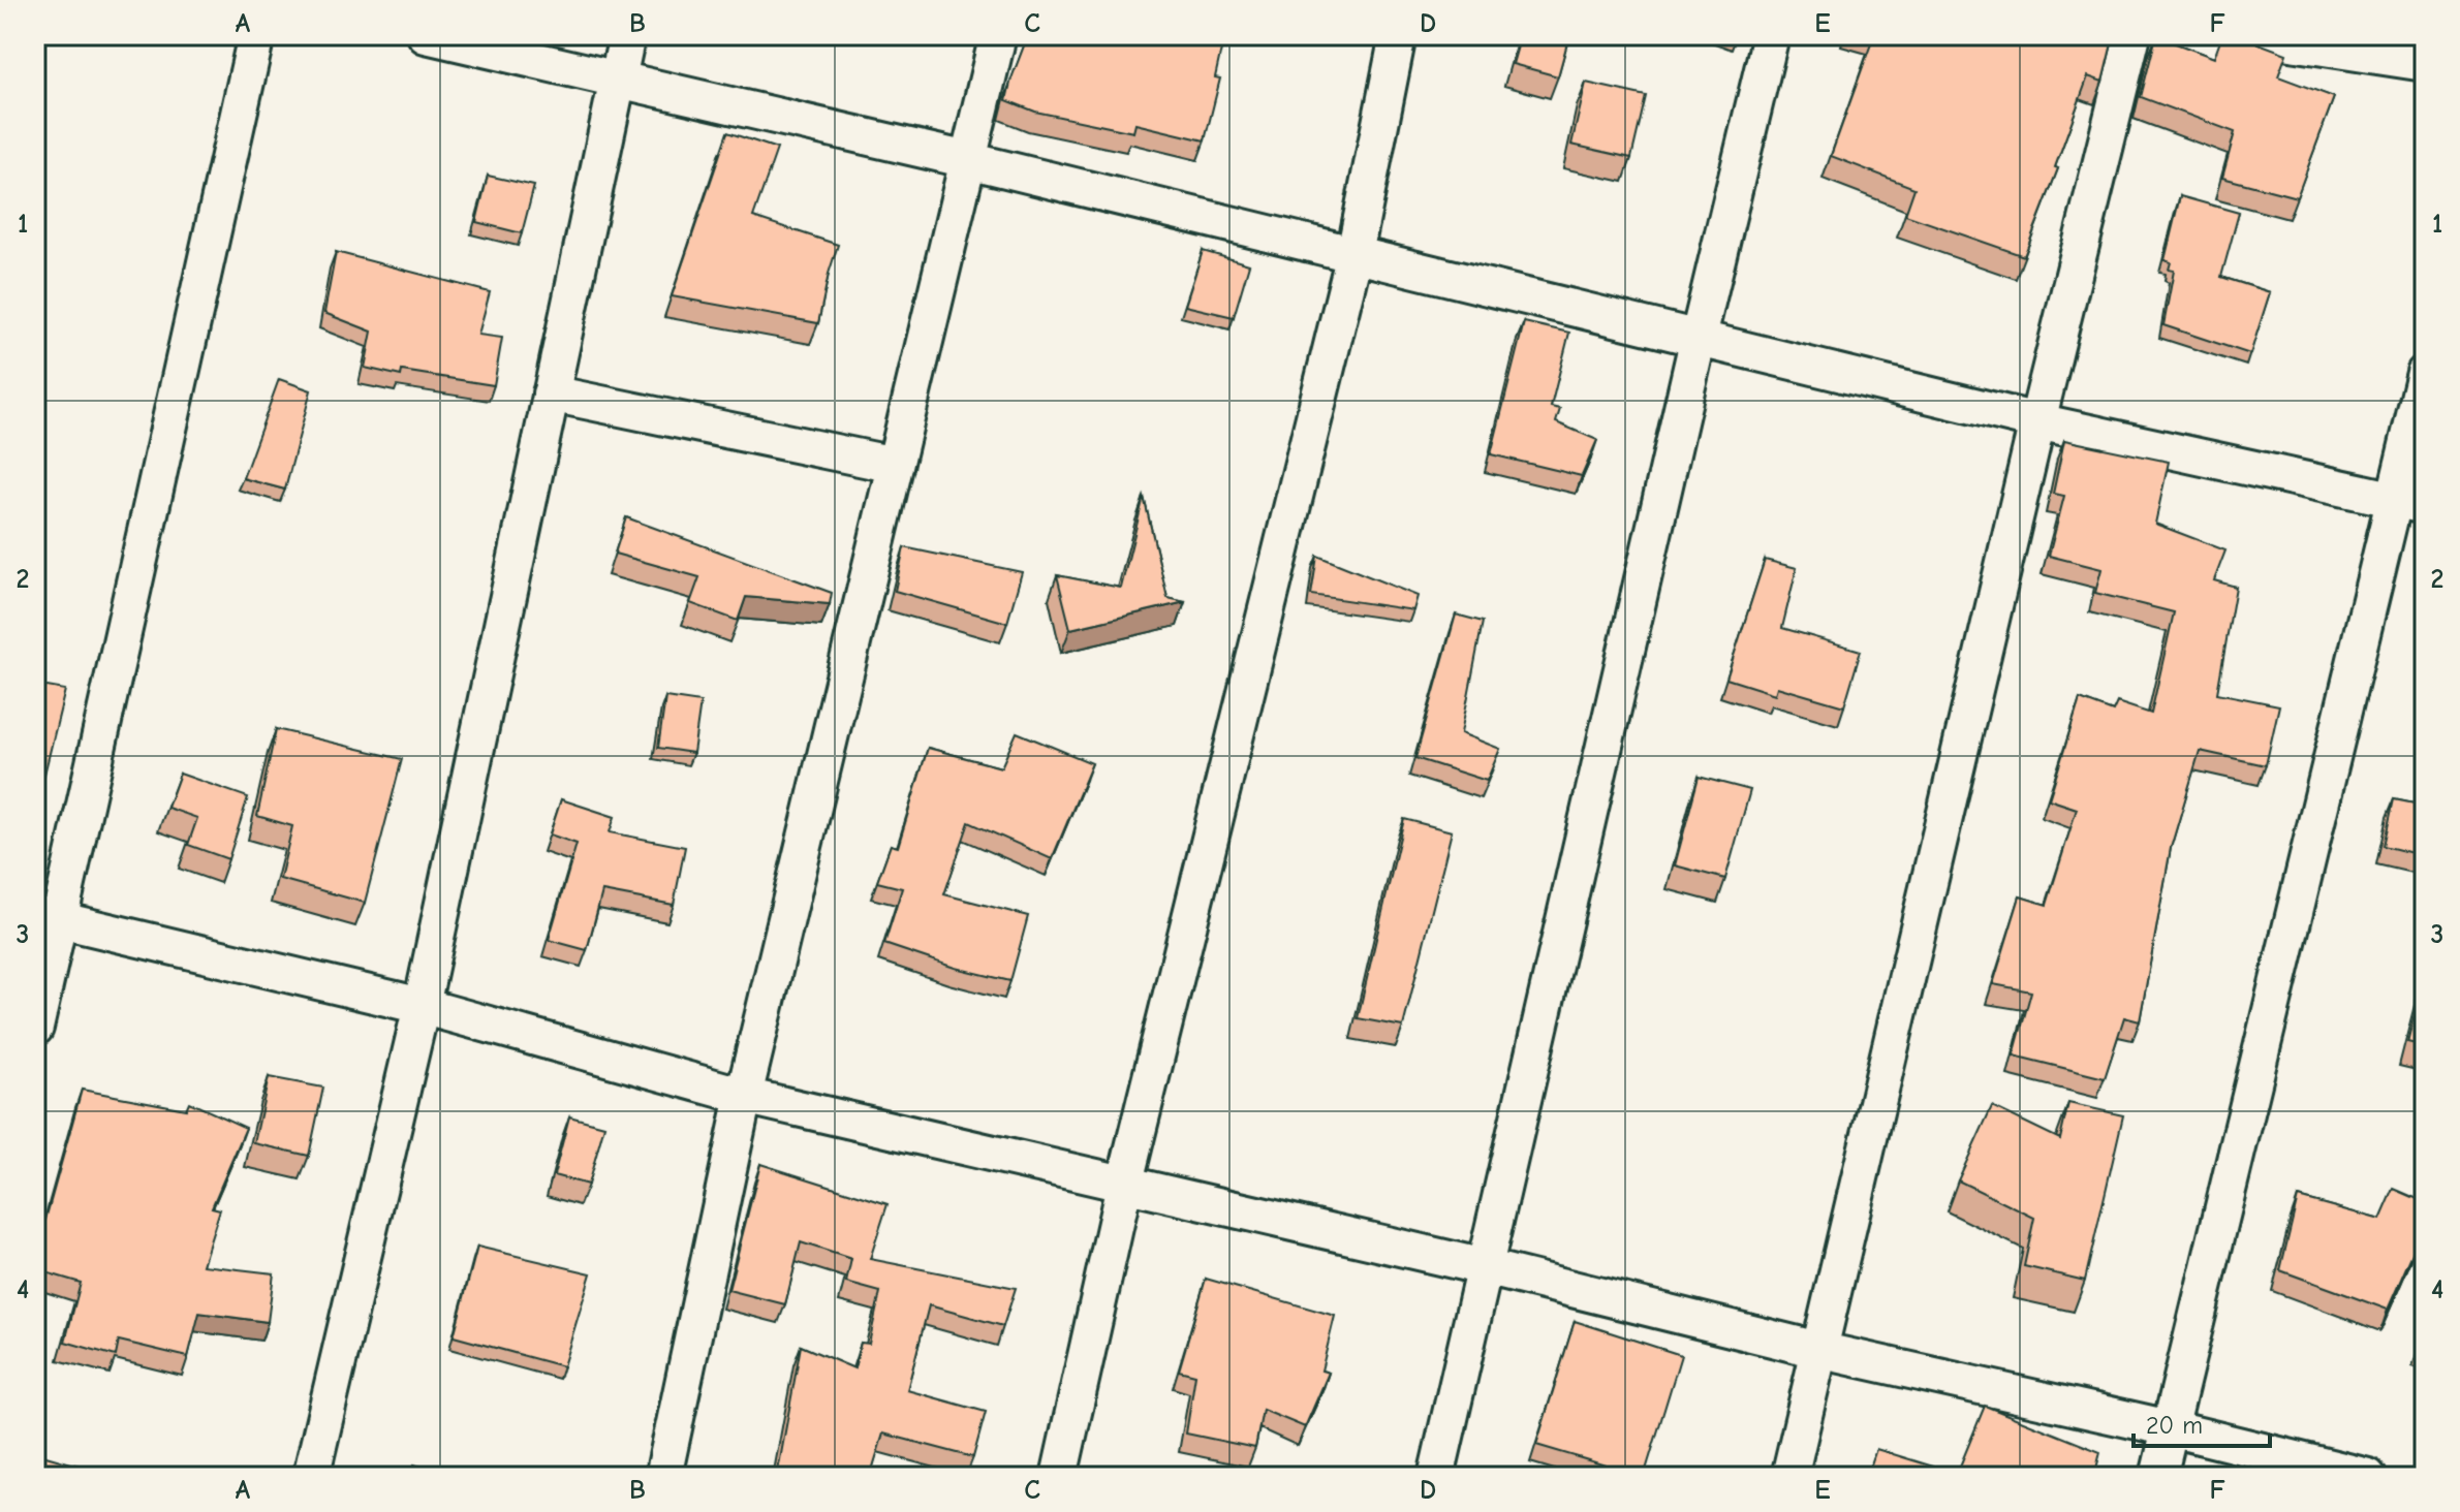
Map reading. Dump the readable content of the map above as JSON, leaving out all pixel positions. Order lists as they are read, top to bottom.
{
  "scale_bar": "20 m",
  "grid": {
    "columns": [
      "A",
      "B",
      "C",
      "D",
      "E",
      "F"
    ],
    "rows": [
      "1",
      "2",
      "3",
      "4"
    ]
  }
}
